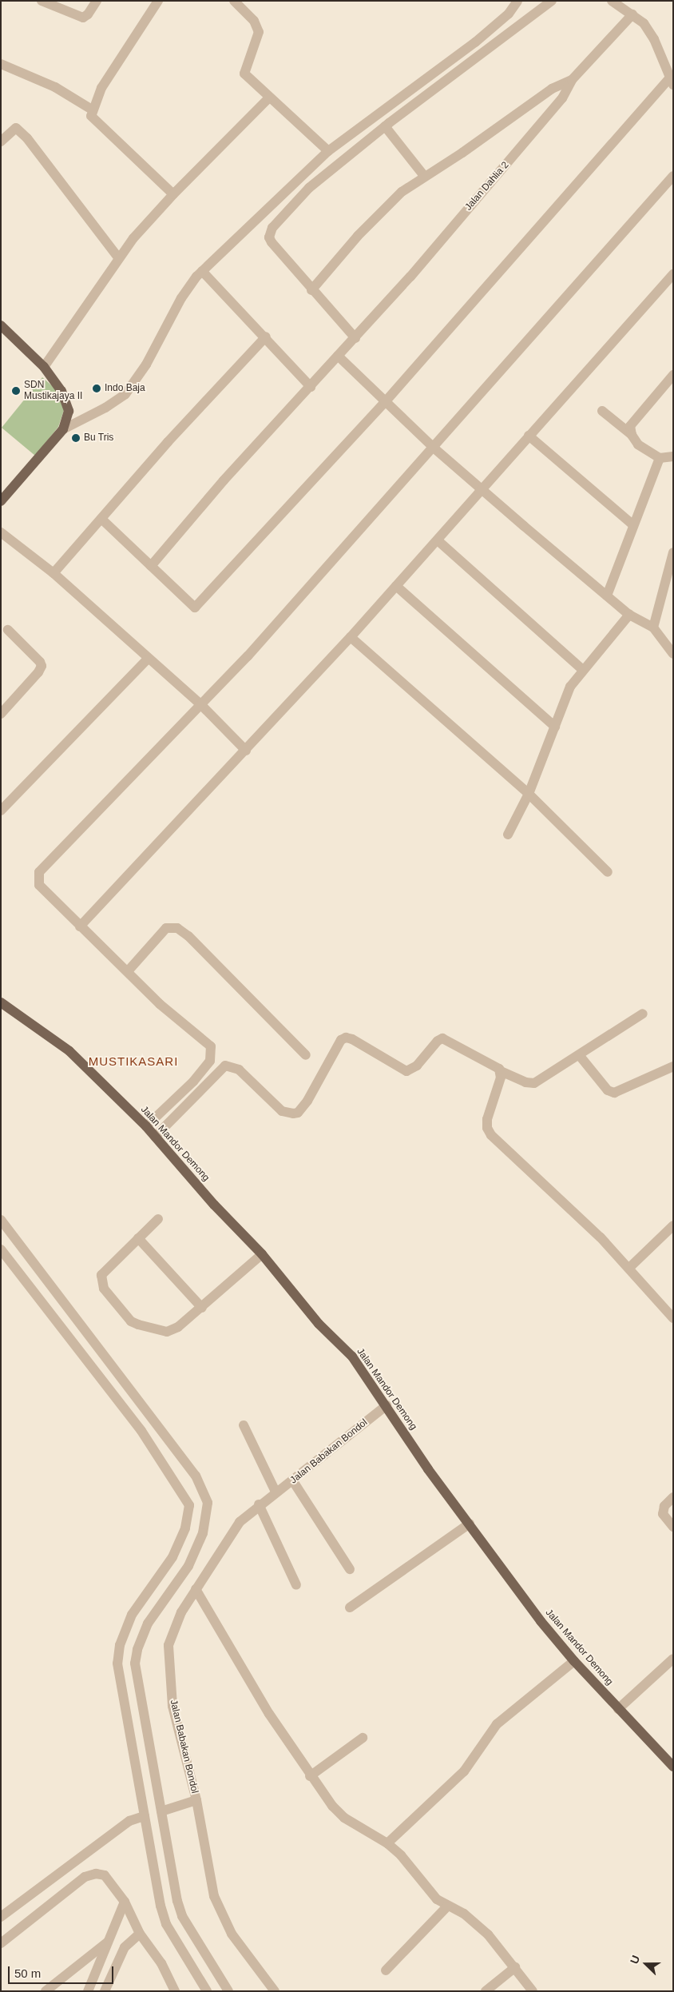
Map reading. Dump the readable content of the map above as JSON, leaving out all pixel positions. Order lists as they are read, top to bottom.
{
  "streets": {
    "main road": ["Jalan Mandor Demong"],
    "street": ["Jalan Dahlia 2", "Jalan Babakan Bondol"]
  },
  "crossings": [
    ["Jalan Mandor Demong", "Jalan Babakan Bondol"]
  ],
  "districts": ["MUSTIKASARI"],
  "places": ["Indo Baja", "SDN Mustikajaya II", "Bu Tris"],
  "scale_bar": "50 m",
  "north": "left"
}
